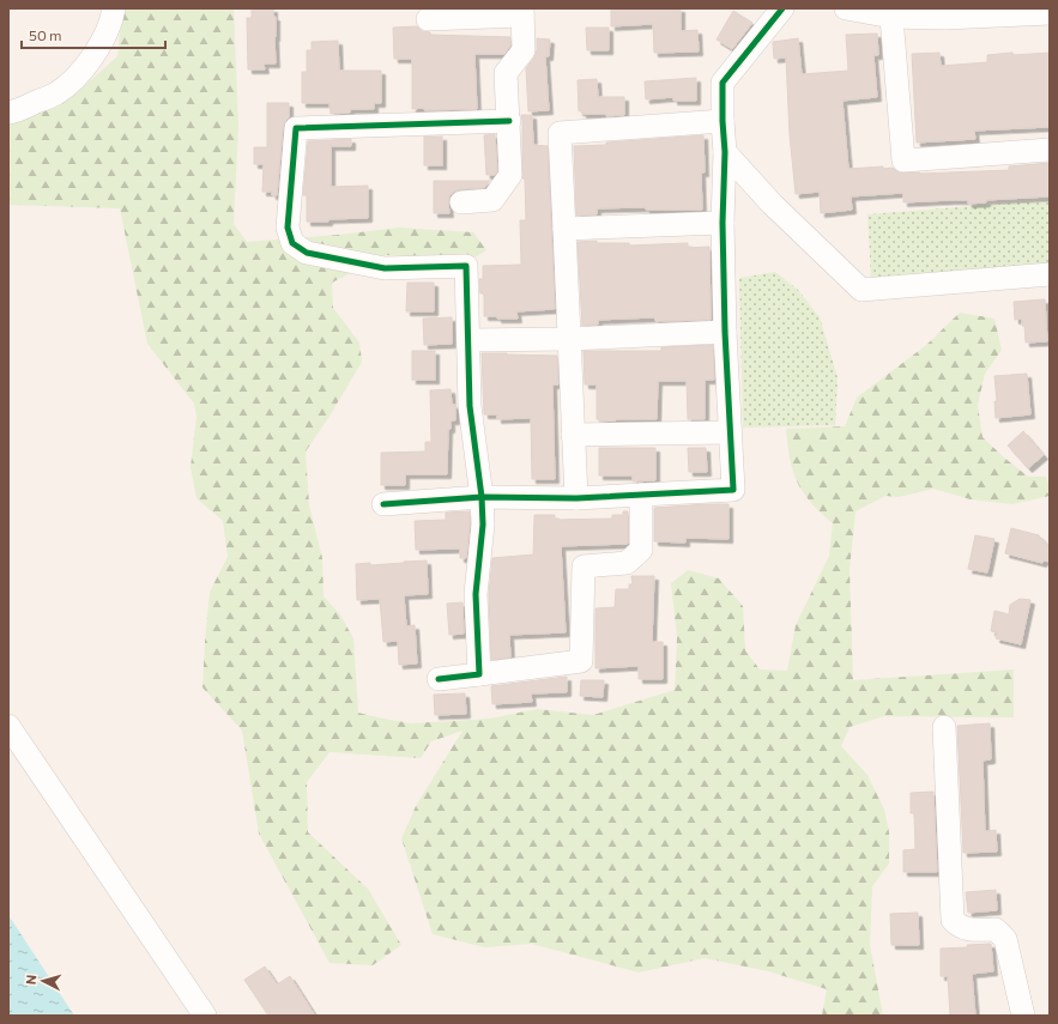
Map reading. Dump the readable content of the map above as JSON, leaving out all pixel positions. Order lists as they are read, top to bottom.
{
  "scale_bar": "50 m",
  "north": "left"
}
